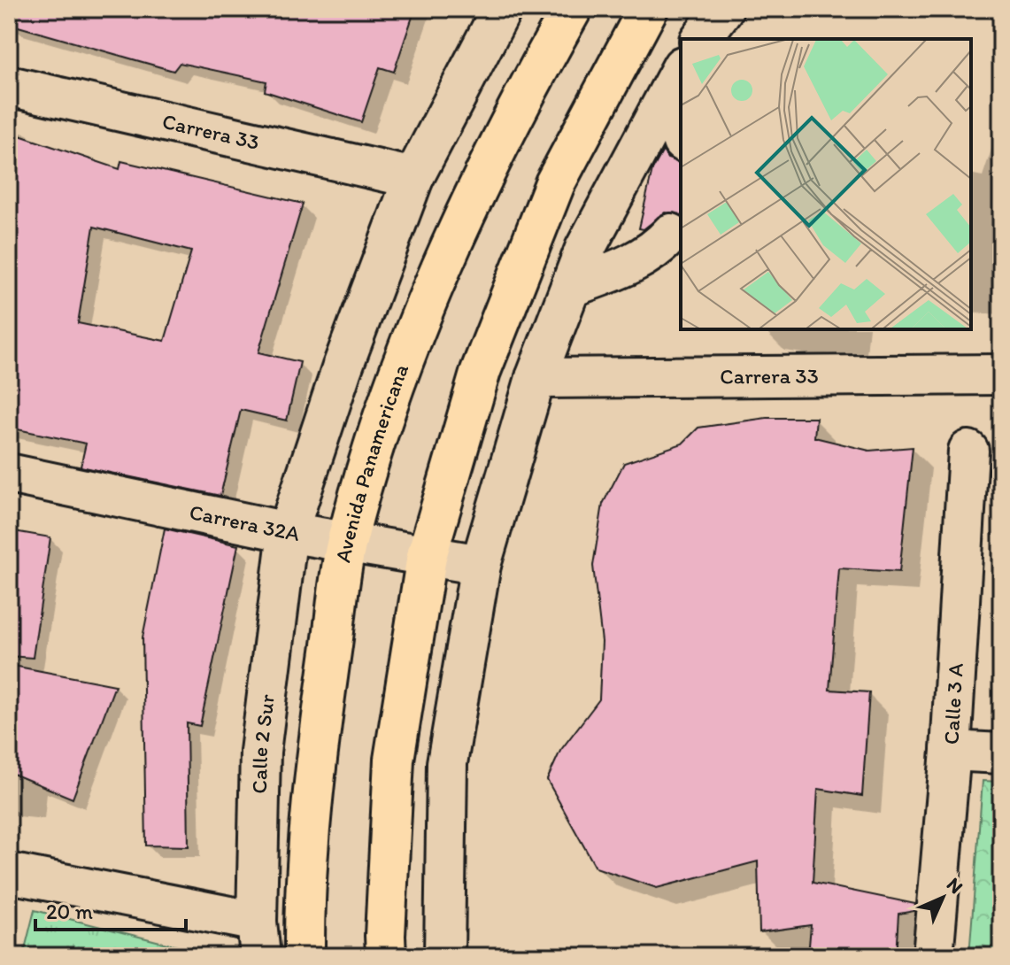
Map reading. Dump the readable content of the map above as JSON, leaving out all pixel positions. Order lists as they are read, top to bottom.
{
  "streets": {
    "main road": ["Avenida Panamericana"],
    "street": [
      "Carrera 33",
      "Carrera 32A",
      "Calle 3 A",
      "Calle 2 Sur"
    ]
  },
  "crossings": [
    ["Carrera 33", "Calle 2 Sur"],
    ["Avenida Panamericana", "Carrera 32A"],
    ["Carrera 32A", "Calle 2 Sur"]
  ],
  "scale_bar": "20 m",
  "north": "top right"
}
